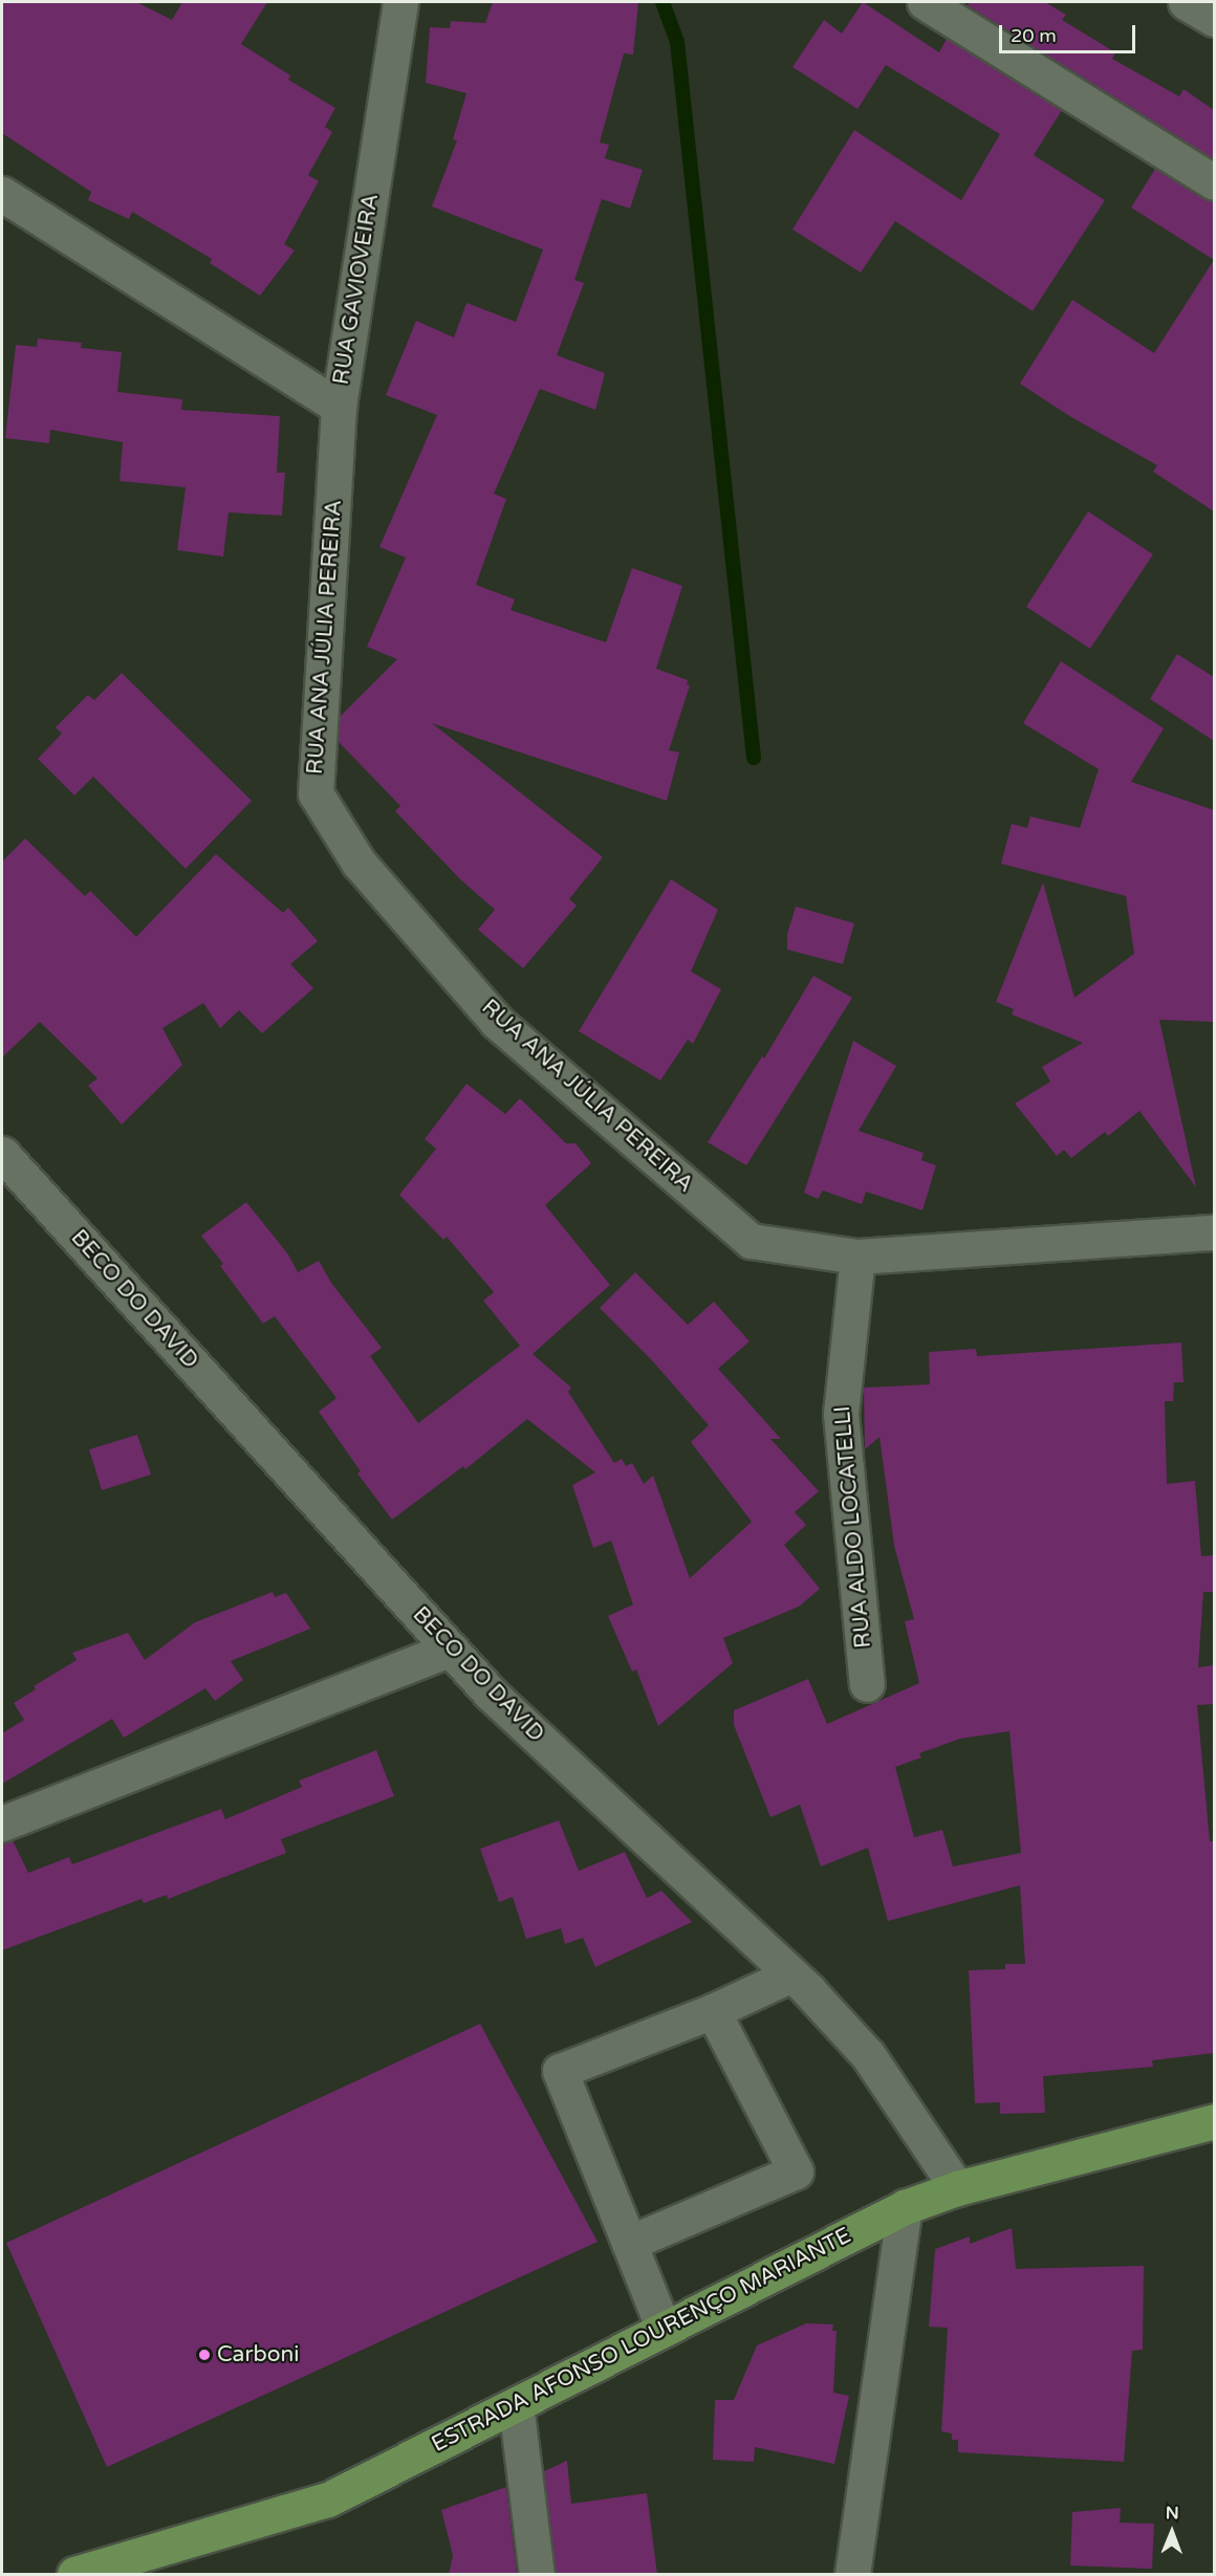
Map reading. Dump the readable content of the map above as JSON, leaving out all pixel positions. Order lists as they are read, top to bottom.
{
  "streets": {
    "main road": ["ESTRADA AFONSO LOURENÇO MARIANTE"],
    "street": [
      "RUA GAVIOVEIRA",
      "RUA ANA JÚLIA PEREIRA",
      "BECO DO DAVID",
      "RUA ALDO LOCATELLI"
    ]
  },
  "crossings": [
    ["RUA GAVIOVEIRA", "RUA ANA JÚLIA PEREIRA"],
    ["RUA ANA JÚLIA PEREIRA", "RUA ALDO LOCATELLI"],
    ["BECO DO DAVID", "ESTRADA AFONSO LOURENÇO MARIANTE"]
  ],
  "places": ["Carboni"],
  "scale_bar": "20 m",
  "north": "top"
}
